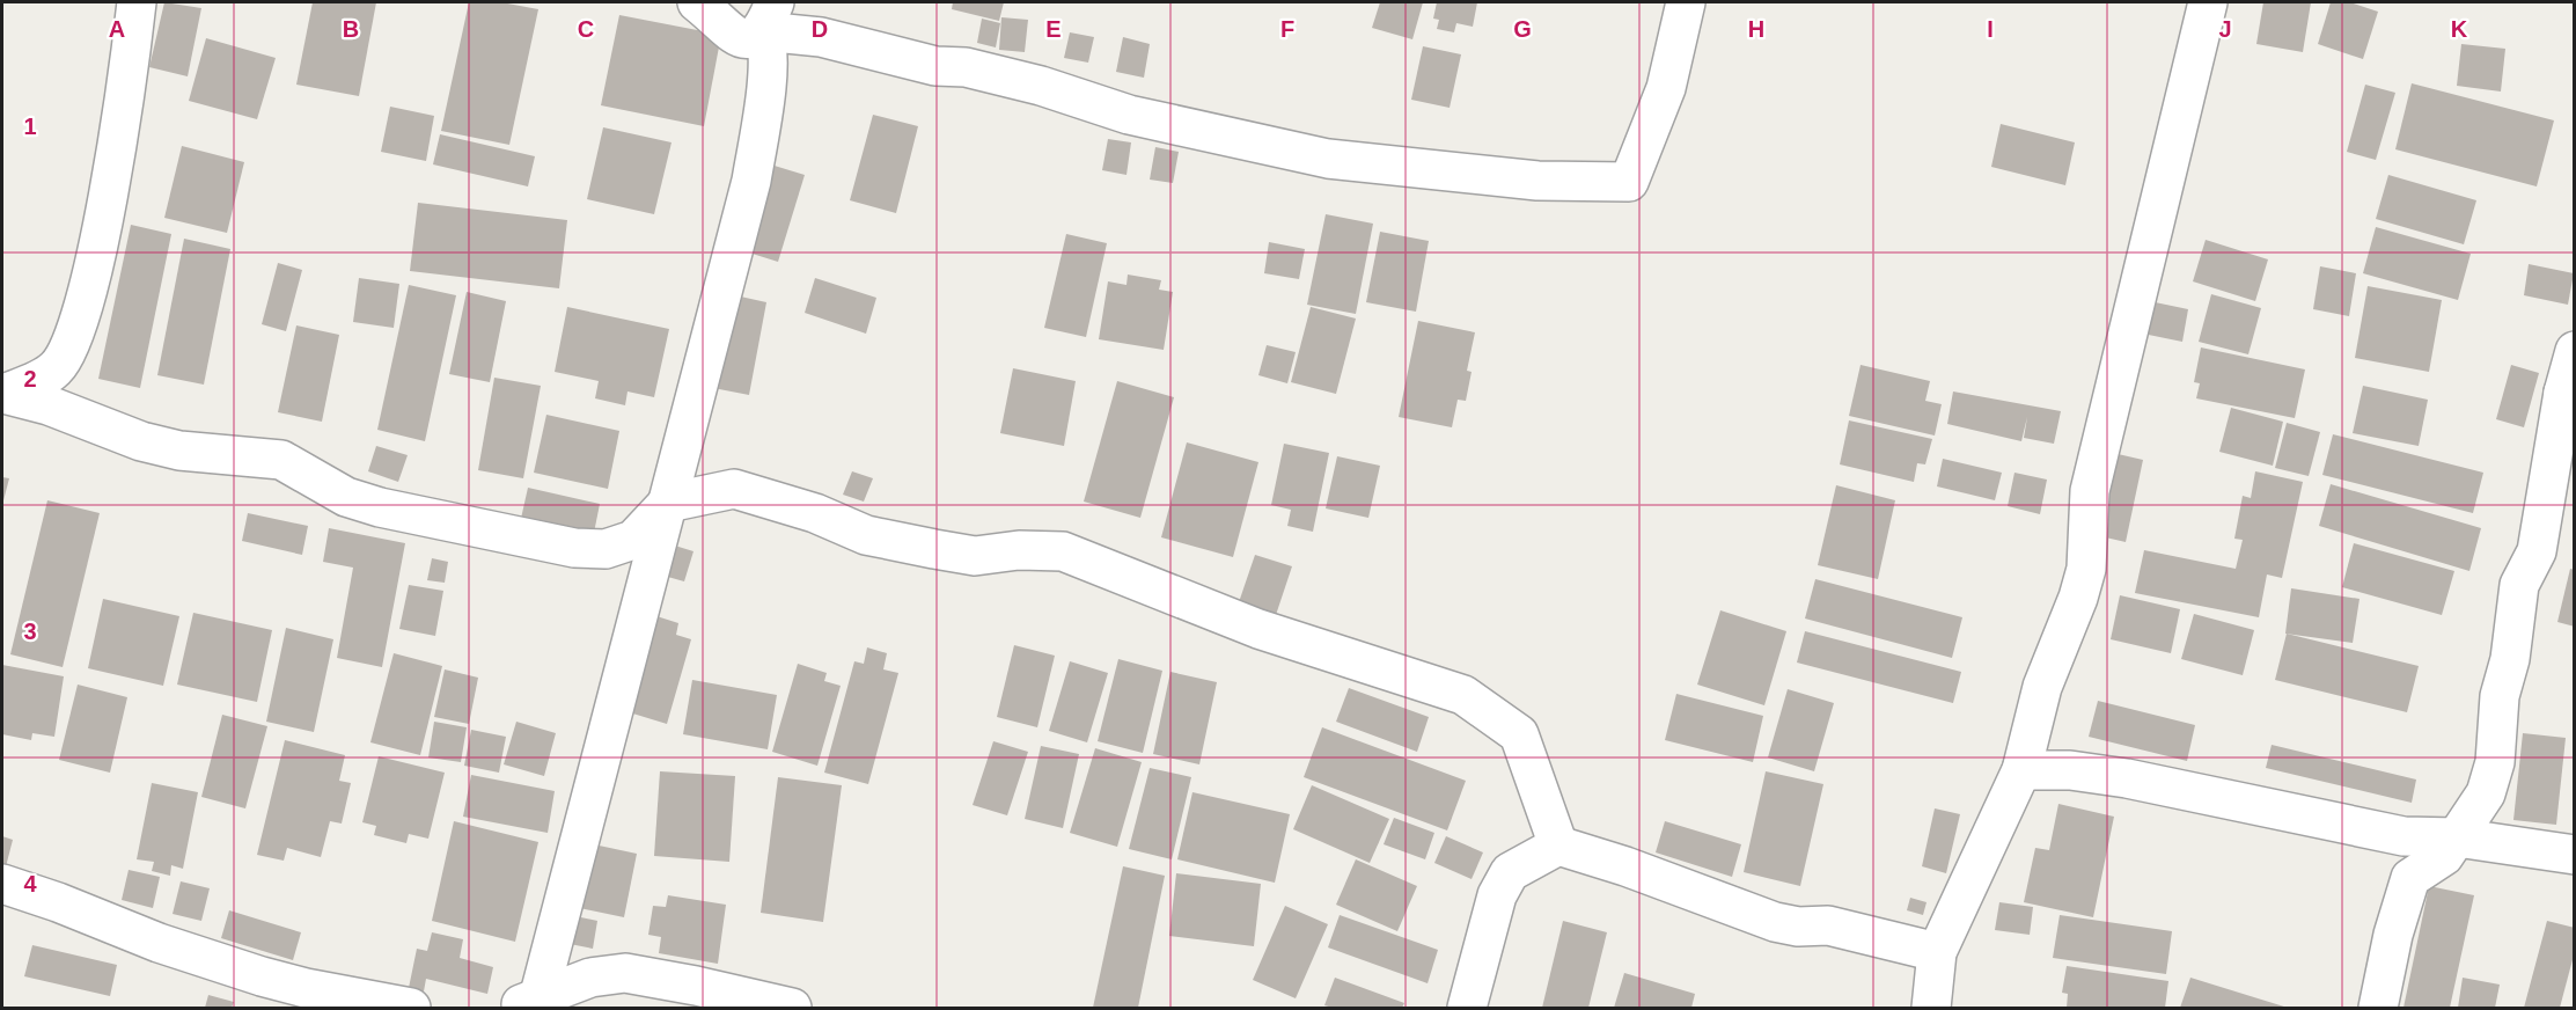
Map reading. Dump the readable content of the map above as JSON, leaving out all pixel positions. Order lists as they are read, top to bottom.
{
  "grid": {
    "columns": [
      "A",
      "B",
      "C",
      "D",
      "E",
      "F",
      "G",
      "H",
      "I",
      "J",
      "K"
    ],
    "rows": [
      "1",
      "2",
      "3",
      "4"
    ]
  }
}
